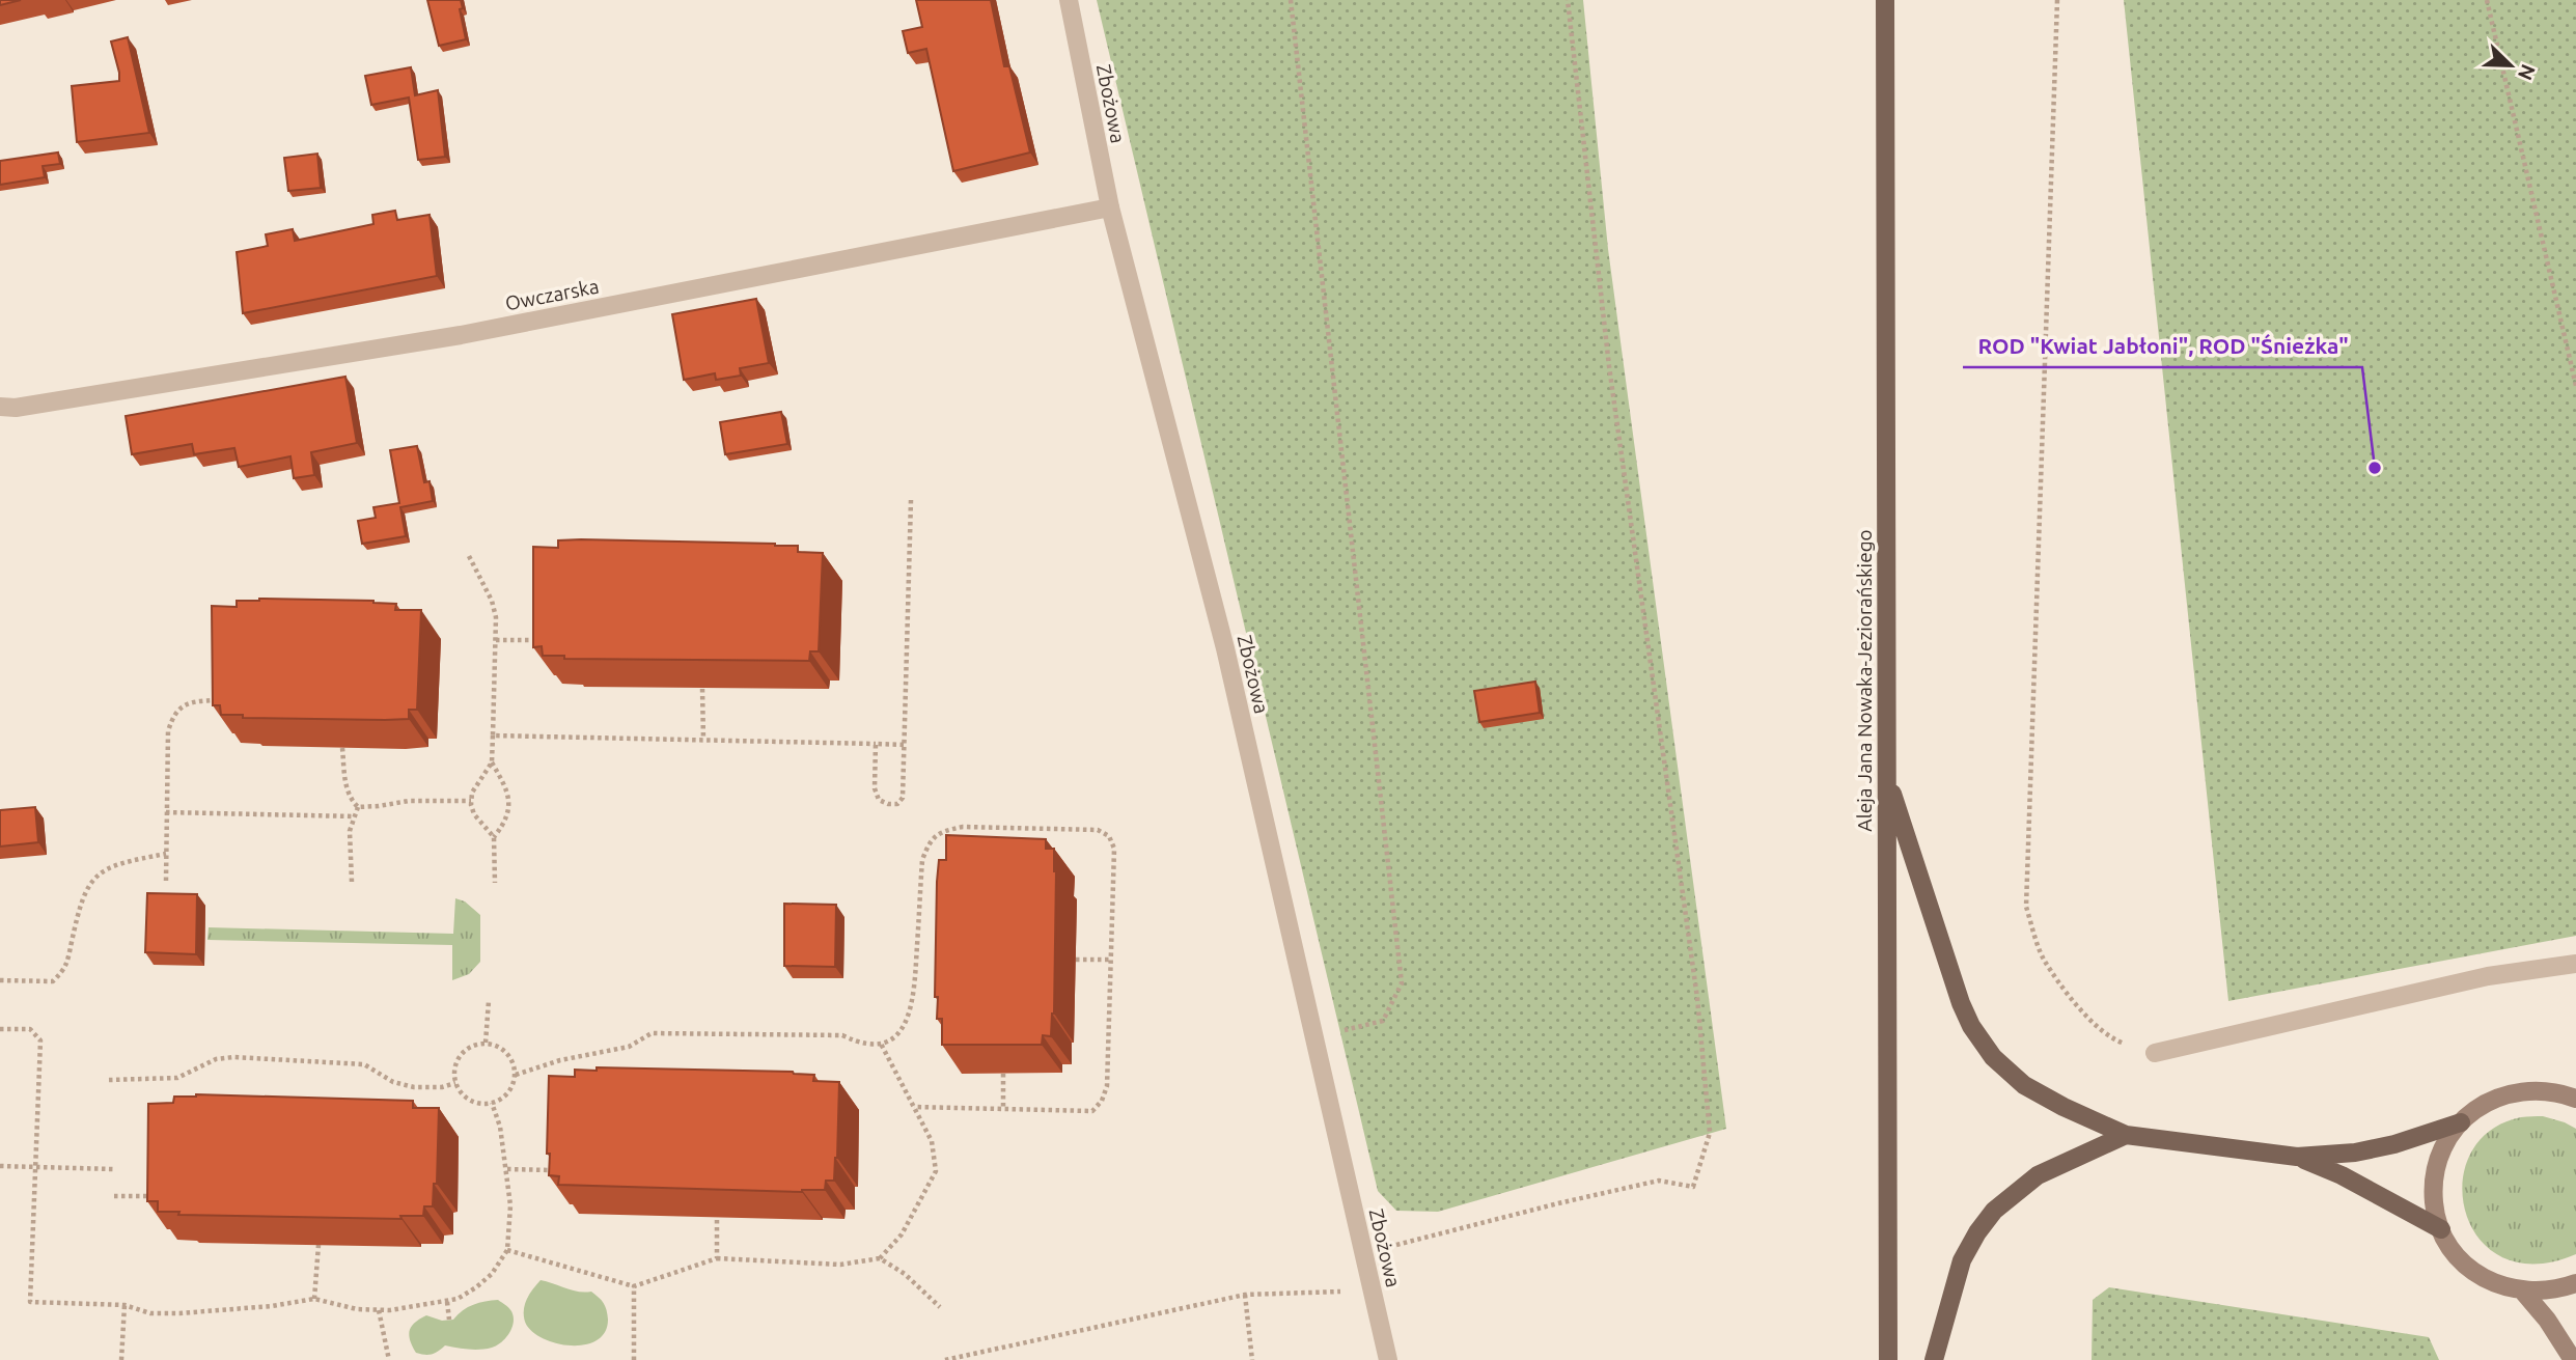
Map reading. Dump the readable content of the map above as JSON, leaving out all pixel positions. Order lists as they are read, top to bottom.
{
  "streets": {
    "main road": ["Aleja Jana Nowaka-Jeziorańskiego"],
    "street": ["Zbożowa", "Owczarska"]
  },
  "crossings": [
    ["Zbożowa", "Owczarska"]
  ],
  "places": ["ROD \"Kwiat Jabłoni\", ROD \"Śnieżka\""],
  "north": "bottom right"
}
